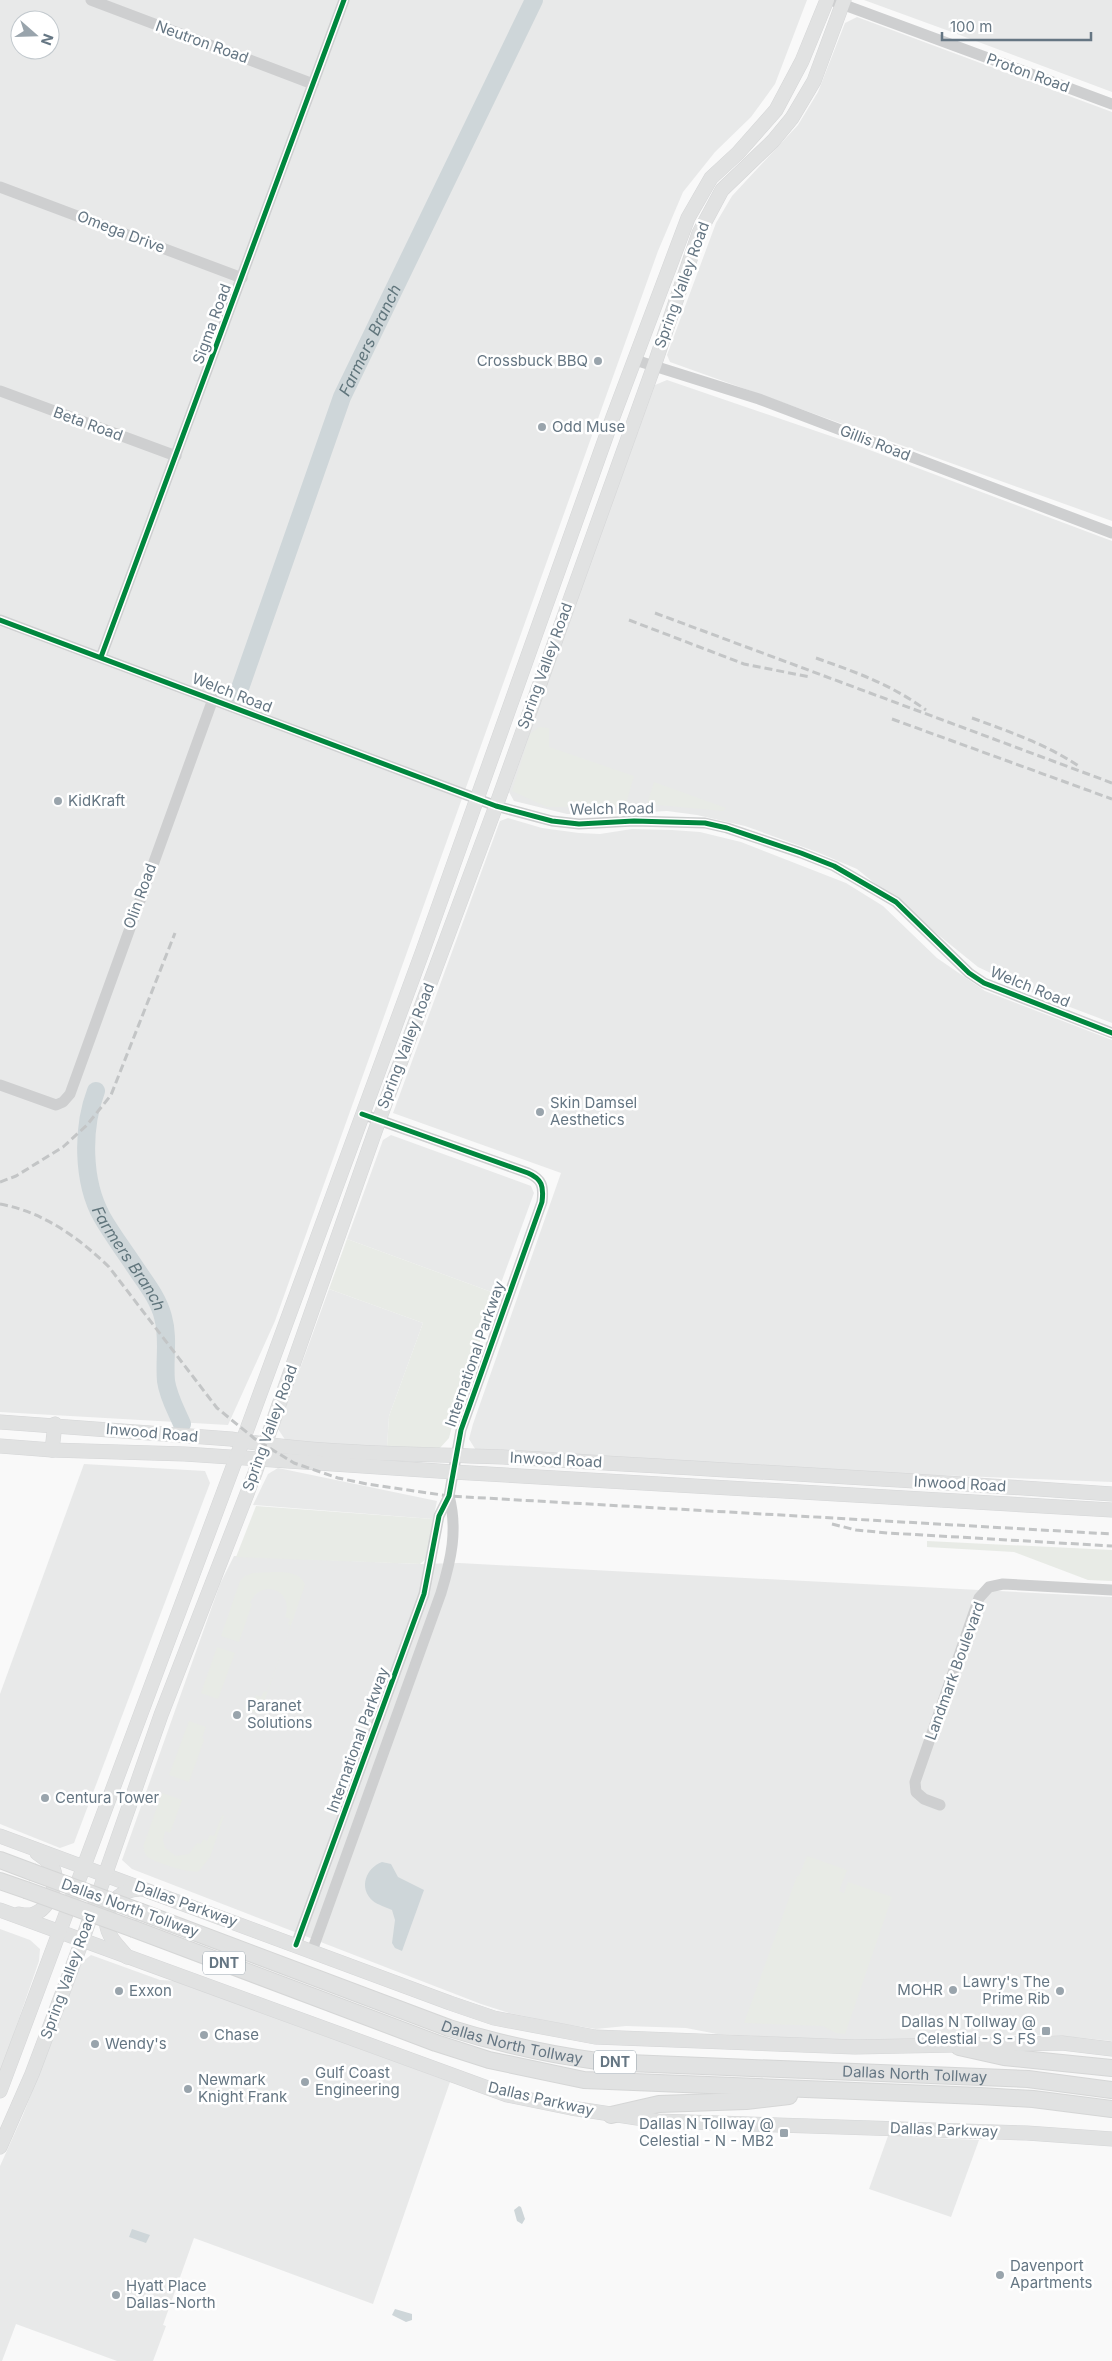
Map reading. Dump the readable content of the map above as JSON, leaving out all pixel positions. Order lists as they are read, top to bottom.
{
  "streets": {
    "highway": ["Dallas North Tollway", "DNT"],
    "main road": ["Spring Valley Road", "Inwood Road", "Dallas Parkway"],
    "street": [
      "Neutron Road",
      "Proton Road",
      "Omega Drive",
      "Sigma Road",
      "Beta Road",
      "Gillis Road",
      "Welch Road",
      "Olin Road",
      "International Parkway",
      "Landmark Boulevard"
    ]
  },
  "crossings": [
    ["Neutron Road", "Sigma Road"],
    ["Proton Road", "Spring Valley Road"],
    ["Omega Drive", "Sigma Road"],
    ["Spring Valley Road", "Gillis Road"],
    ["Spring Valley Road", "Welch Road"],
    ["Spring Valley Road", "International Parkway"],
    ["Spring Valley Road", "Inwood Road"],
    ["Spring Valley Road", "Dallas Parkway"],
    ["Sigma Road", "Beta Road"],
    ["Sigma Road", "Welch Road"],
    ["Welch Road", "Olin Road"],
    ["International Parkway", "Inwood Road"],
    ["International Parkway", "Dallas Parkway"]
  ],
  "water": ["Farmers Branch"],
  "places": {
    "other": [
      "Crossbuck BBQ",
      "Odd Muse",
      "KidKraft",
      "Skin Damsel Aesthetics",
      "Paranet Solutions",
      "Centura Tower",
      "MOHR",
      "Exxon",
      "Lawry's The Prime Rib",
      "Chase",
      "Wendy's",
      "Gulf Coast Engineering",
      "Newmark Knight Frank",
      "Davenport Apartments",
      "Hyatt Place Dallas-North"
    ],
    "transit": ["Dallas N Tollway @ Celestial - S - FS", "Dallas N Tollway @ Celestial - N - MB2"]
  },
  "scale_bar": "100 m",
  "north": "right"
}
